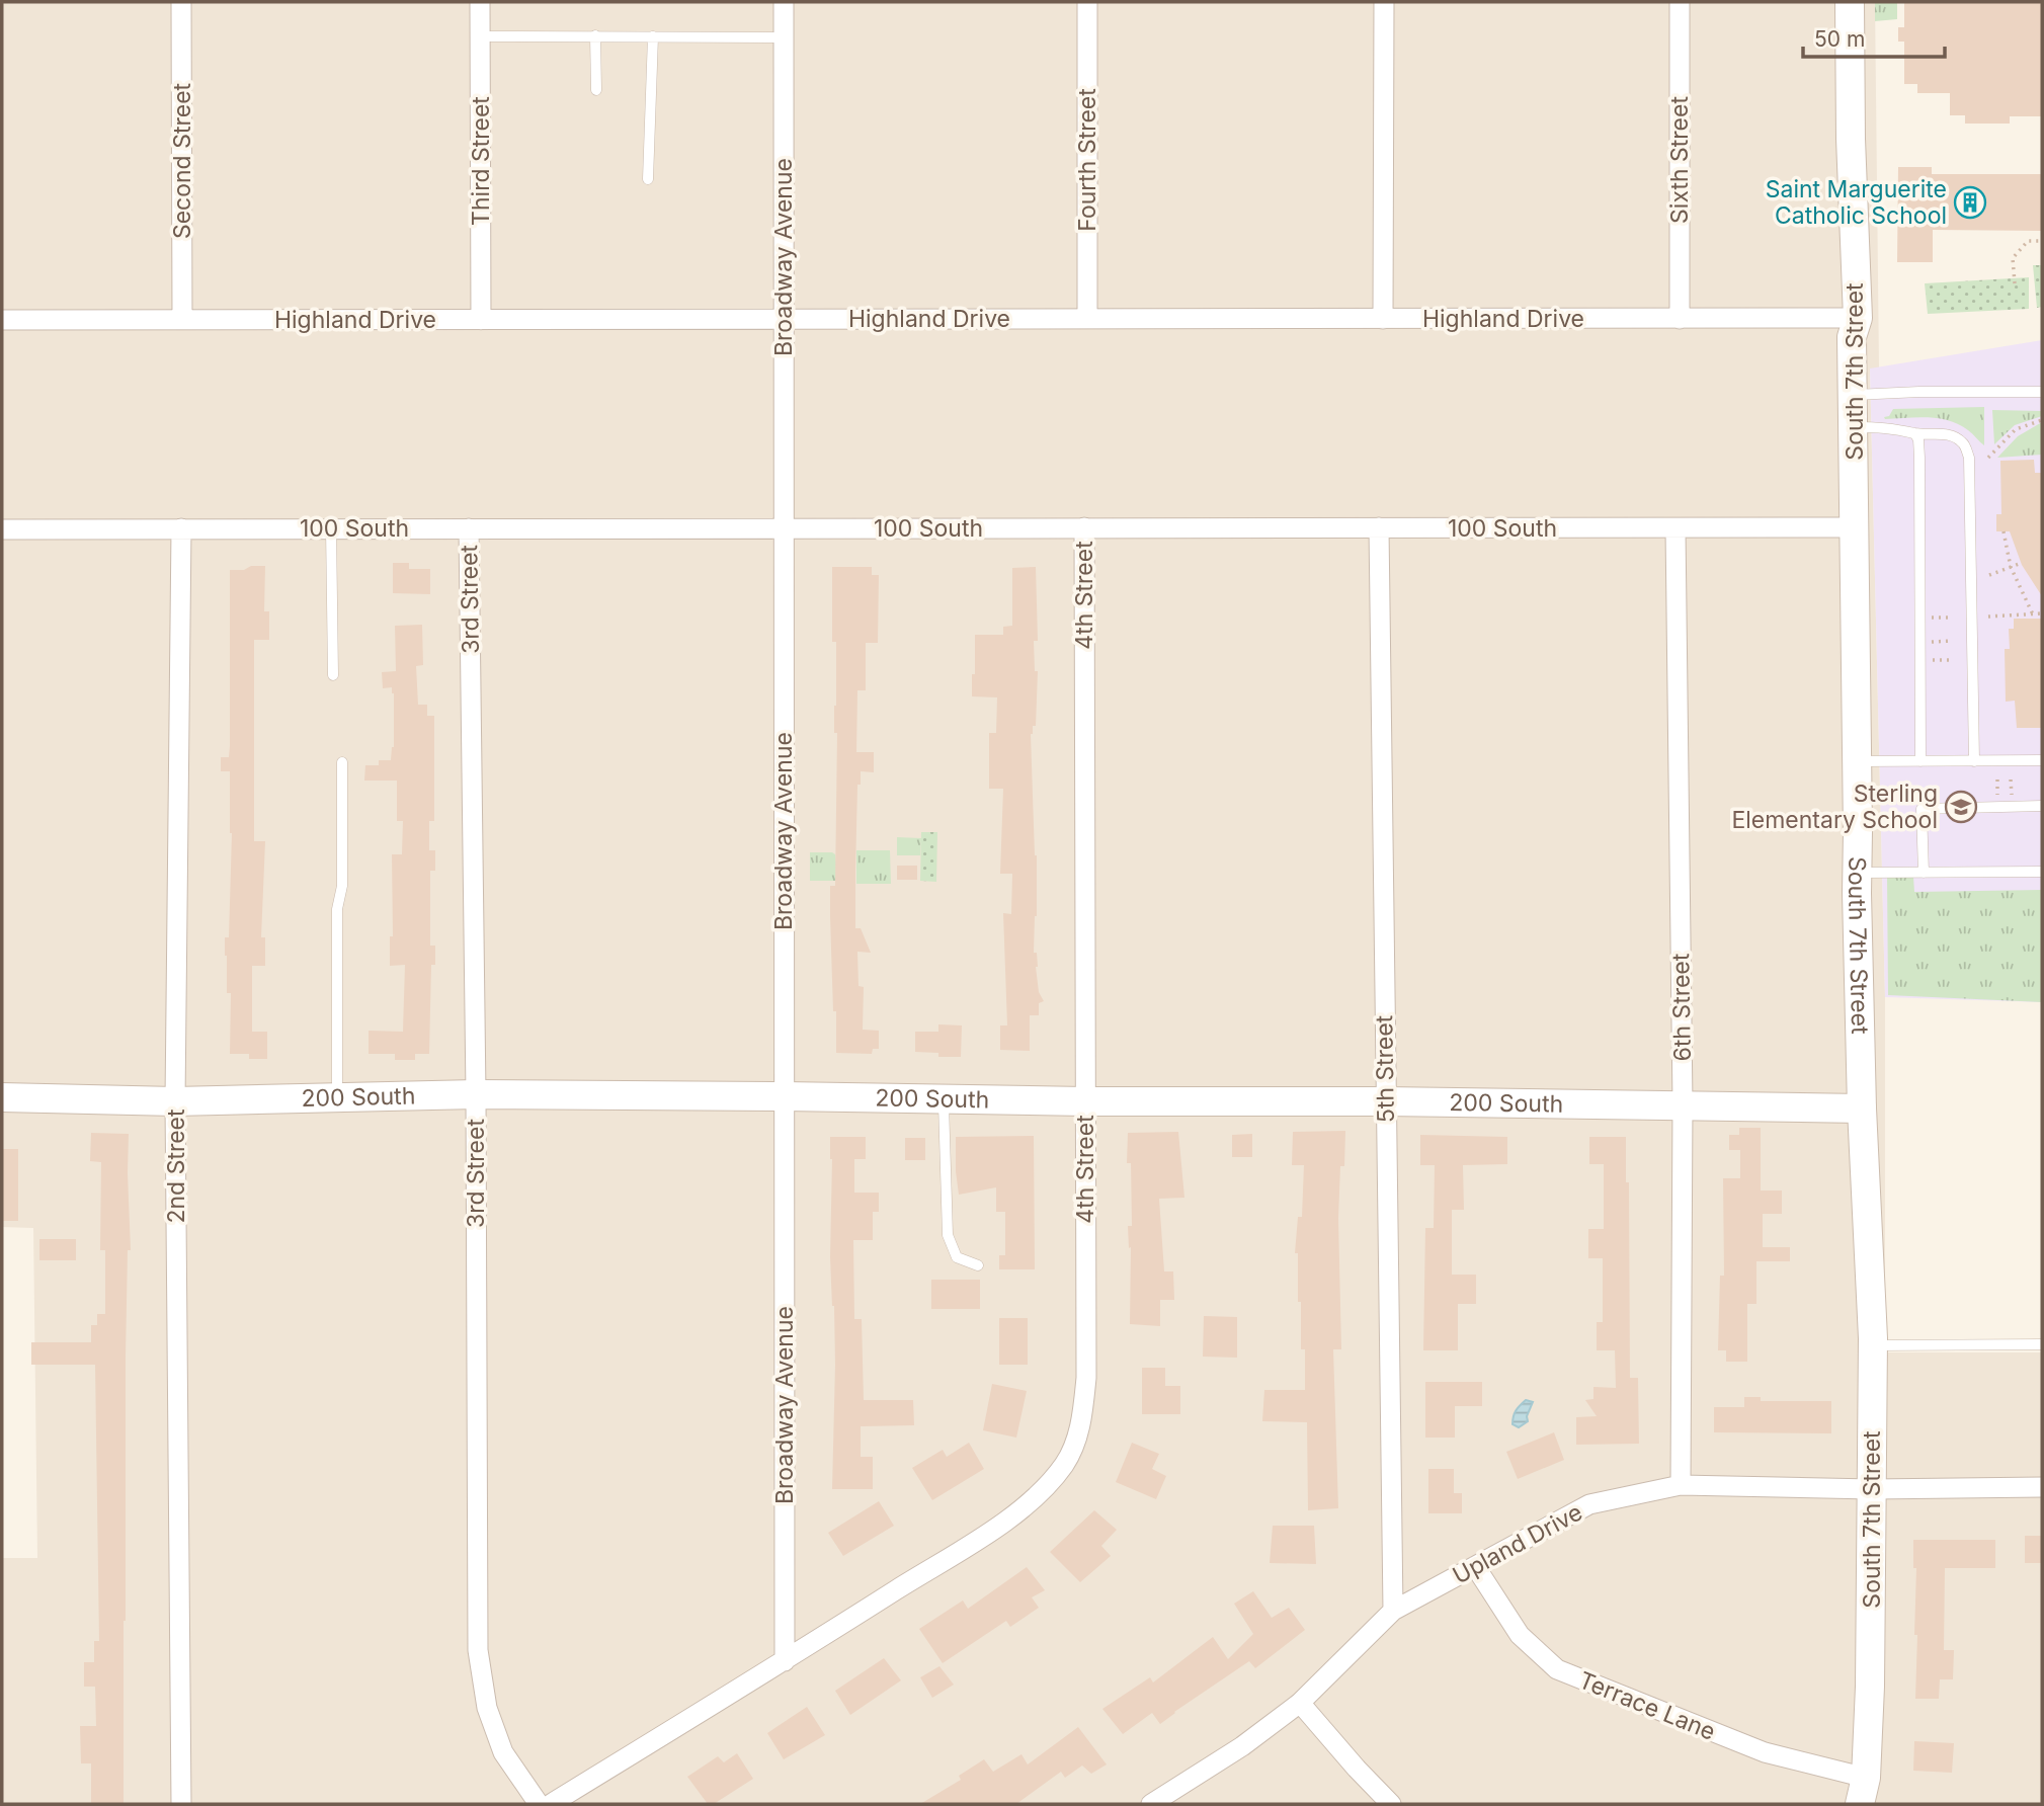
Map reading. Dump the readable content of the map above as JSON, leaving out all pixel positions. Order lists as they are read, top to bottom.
{
  "streets": {
    "street": [
      "Fourth Street",
      "Sixth Street",
      "Second Street",
      "Third Street",
      "Broadway Avenue",
      "Highland Drive",
      "South 7th Street",
      "100 South",
      "4th Street",
      "3rd Street",
      "6th Street",
      "5th Street",
      "200 South",
      "2nd Street",
      "Upland Drive",
      "Terrace Lane"
    ]
  },
  "crossings": [
    ["Fourth Street", "Highland Drive"],
    ["Sixth Street", "Highland Drive"],
    ["Second Street", "Highland Drive"],
    ["Third Street", "Highland Drive"],
    ["Broadway Avenue", "Highland Drive"],
    ["Broadway Avenue", "100 South"],
    ["Broadway Avenue", "4th Street"],
    ["Broadway Avenue", "200 South"],
    ["Highland Drive", "South 7th Street"],
    ["South 7th Street", "100 South"],
    ["South 7th Street", "200 South"],
    ["South 7th Street", "Upland Drive"],
    ["South 7th Street", "Terrace Lane"],
    ["100 South", "4th Street"],
    ["100 South", "3rd Street"],
    ["100 South", "6th Street"],
    ["100 South", "5th Street"],
    ["100 South", "2nd Street"],
    ["4th Street", "200 South"],
    ["3rd Street", "200 South"],
    ["6th Street", "200 South"],
    ["6th Street", "Upland Drive"],
    ["5th Street", "200 South"],
    ["5th Street", "Upland Drive"],
    ["200 South", "2nd Street"],
    ["Upland Drive", "Terrace Lane"]
  ],
  "places": {
    "building": ["Saint Marguerite Catholic School"],
    "school or university": ["Sterling Elementary School"]
  },
  "scale_bar": "50 m"
}
